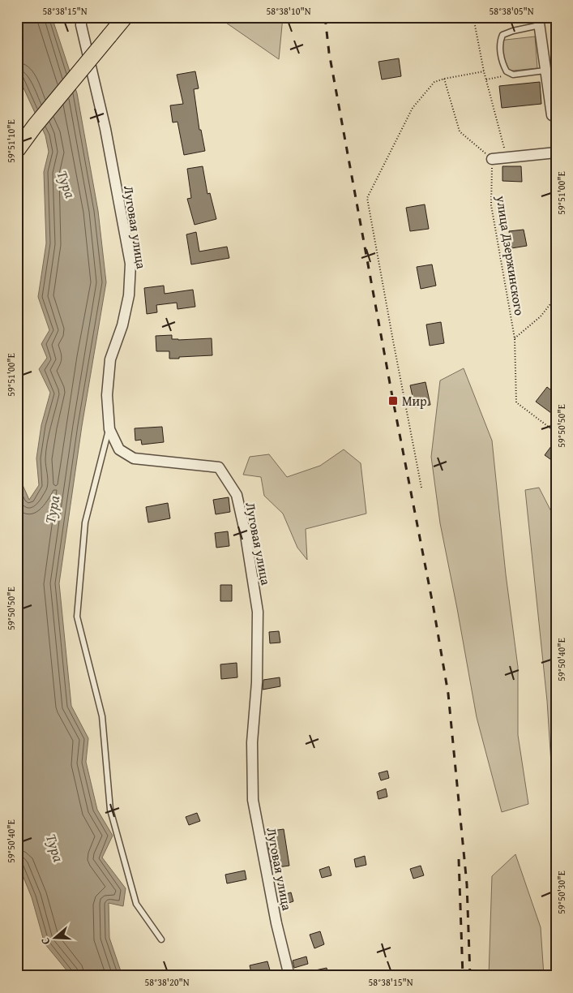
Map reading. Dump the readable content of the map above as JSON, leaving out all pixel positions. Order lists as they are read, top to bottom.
{
  "streets": {
    "street": ["Луговая улица"],
    "path": ["улица Дзержинского"]
  },
  "water": ["Тура"],
  "places": {
    "transit": ["Мир"]
  },
  "north": "left",
  "coordinates": [
    "58°38'15\"N",
    "58°38'10\"N",
    "58°38'05\"N",
    "59°51'10\"E",
    "59°51'00\"E",
    "59°50'50\"E",
    "59°50'40\"E",
    "59°50'30\"E",
    "58°38'20\"N"
  ]
}
